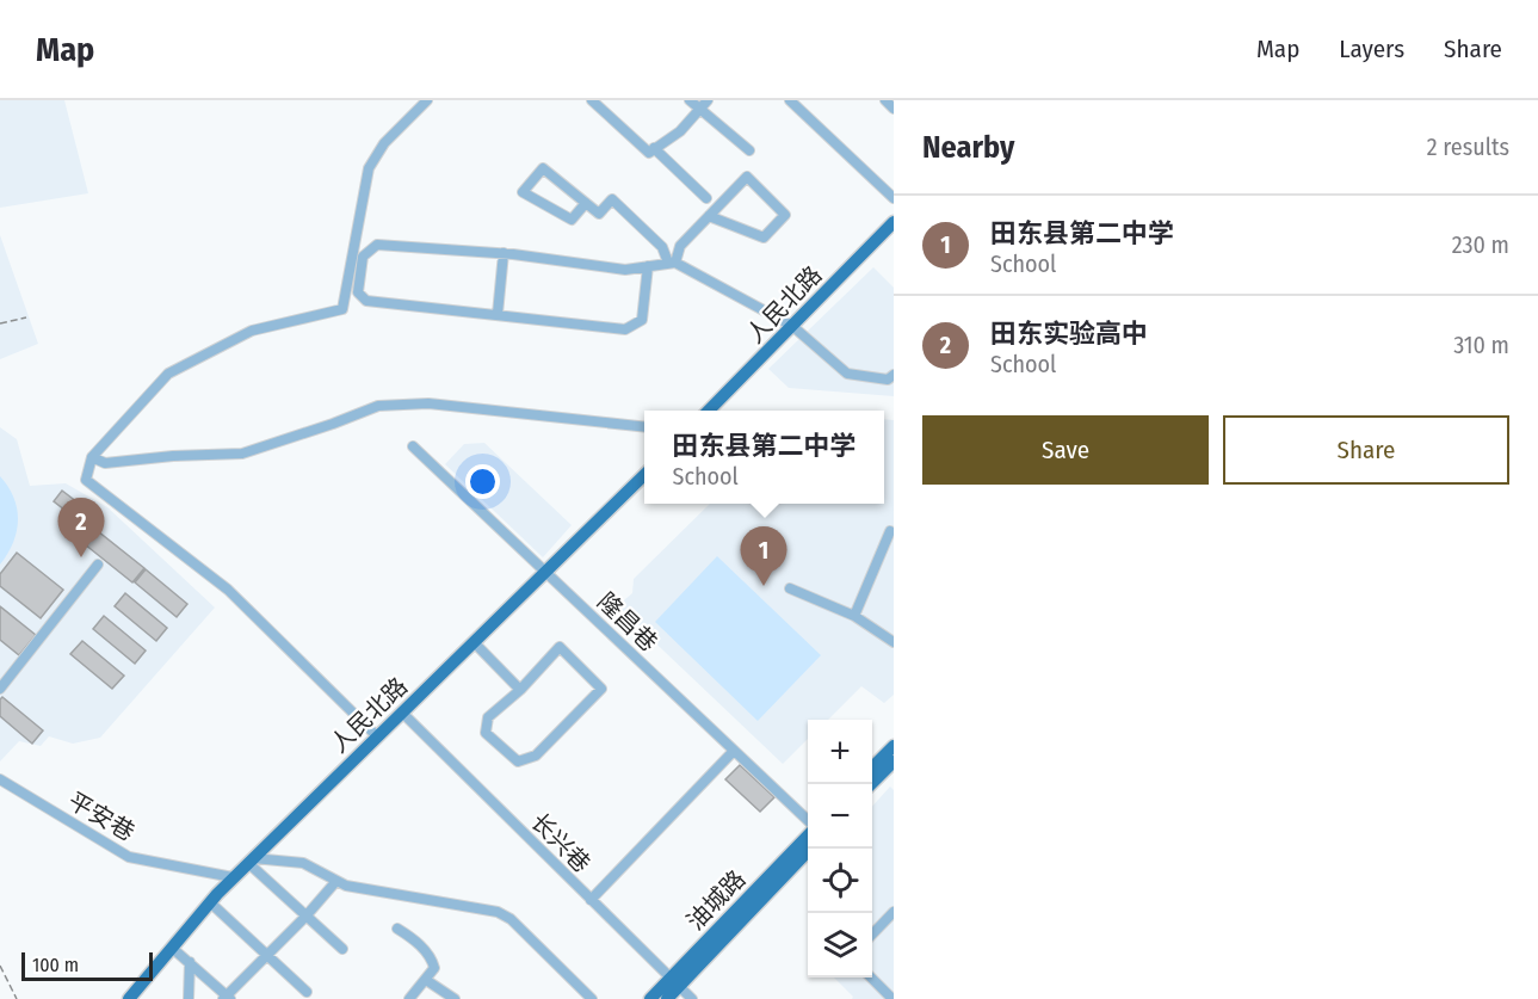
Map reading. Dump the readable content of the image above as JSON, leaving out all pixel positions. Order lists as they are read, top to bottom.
{
  "streets": {
    "main road": ["人民北路", "油城路"],
    "street": ["隆昌巷", "平安巷", "长兴巷"]
  },
  "crossings": [
    ["人民北路", "隆昌巷"],
    ["人民北路", "平安巷"],
    ["人民北路", "长兴巷"],
    ["长兴巷", "油城路"]
  ],
  "scale_bar": "100 m",
  "page": {
    "header": "Map",
    "nav": ["Map", "Layers", "Share"],
    "heading": ["Nearby", "2 results"],
    "list": [
      {
        "mark": "1",
        "name": "田东县第二中学",
        "note": "School",
        "value": "230 m"
      },
      {
        "mark": "2",
        "name": "田东实验高中",
        "note": "School",
        "value": "310 m"
      }
    ],
    "buttons": ["Save", "Share"],
    "popup": ["田东县第二中学", "School"],
    "pins": ["2", "1"],
    "map_buttons": ["+", "−"],
    "scale": "100 m"
  }
}
